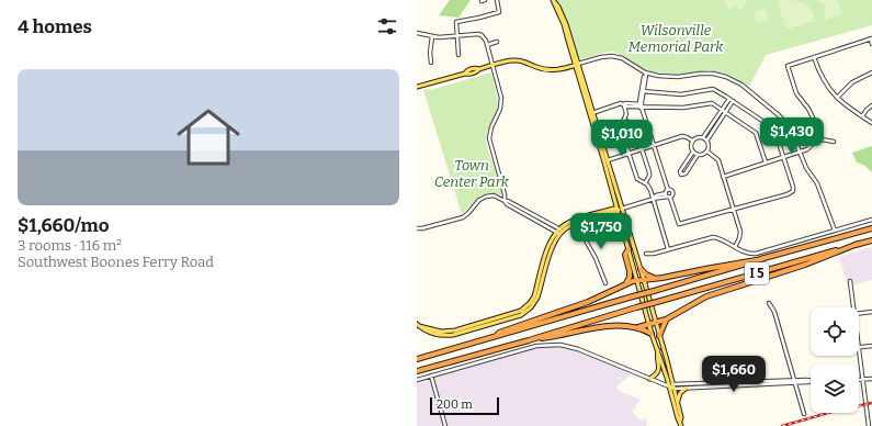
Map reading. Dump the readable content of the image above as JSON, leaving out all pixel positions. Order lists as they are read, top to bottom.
{
  "streets": {
    "highway": ["I 5"]
  },
  "parks": ["Wilsonville Memorial Park", "Town Center Park"],
  "scale_bar": "200 m",
  "page": {
    "heading": "4 homes",
    "list": [
      {
        "name": "$1,660/mo",
        "note": "3 rooms · 116 m² · Southwest Boones Ferry Road"
      }
    ],
    "price": [
      "$1,430",
      "$1,010",
      "$1,750",
      "$1,660"
    ],
    "scale": "200 m"
  }
}
